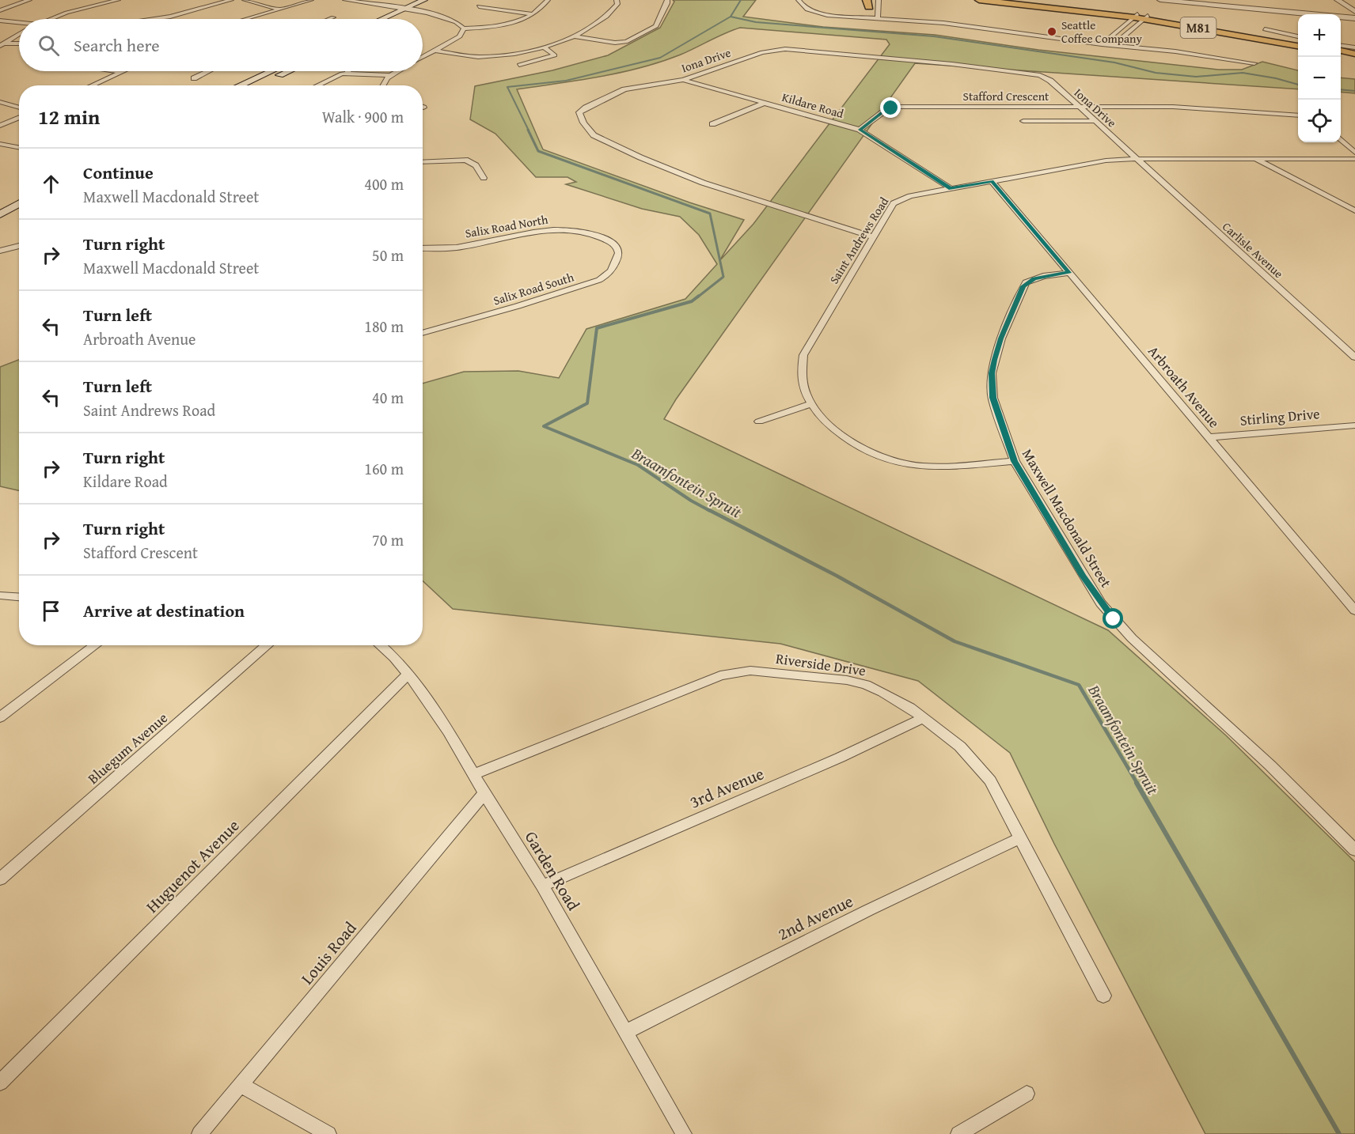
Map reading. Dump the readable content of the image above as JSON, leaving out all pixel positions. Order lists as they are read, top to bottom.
{
  "streets": {
    "main road": ["M81"],
    "street": [
      "Iona Drive",
      "Stafford Crescent",
      "Kildare Road",
      "Salix Road North",
      "Saint Andrews Road",
      "Carlisle Avenue",
      "Salix Road South",
      "Arbroath Avenue",
      "Stirling Drive",
      "Maxwell Macdonald Street",
      "Riverside Drive",
      "Bluegum Avenue",
      "3rd Avenue",
      "Huguenot Avenue",
      "Garden Road",
      "2nd Avenue",
      "Louis Road"
    ]
  },
  "crossings": [
    ["Iona Drive", "Stafford Crescent"],
    ["Iona Drive", "Kildare Road"],
    ["Iona Drive", "Saint Andrews Road"],
    ["Iona Drive", "Carlisle Avenue"],
    ["Stafford Crescent", "Kildare Road"],
    ["Kildare Road", "Saint Andrews Road"],
    ["Salix Road North", "Salix Road South"],
    ["Saint Andrews Road", "Carlisle Avenue"],
    ["Saint Andrews Road", "Arbroath Avenue"],
    ["Saint Andrews Road", "Maxwell Macdonald Street"],
    ["Arbroath Avenue", "Stirling Drive"],
    ["Arbroath Avenue", "Maxwell Macdonald Street"],
    ["Riverside Drive", "3rd Avenue"],
    ["Riverside Drive", "Garden Road"],
    ["Riverside Drive", "2nd Avenue"],
    ["3rd Avenue", "Garden Road"],
    ["Huguenot Avenue", "Garden Road"],
    ["Garden Road", "2nd Avenue"],
    ["Garden Road", "Louis Road"]
  ],
  "water": ["Braamfontein Spruit"],
  "places": ["Seattle Coffee Company"],
  "page": {
    "map_buttons": ["+", "−"],
    "search": "Search here",
    "heading": ["12 min", "Walk · 900 m"],
    "list": [
      ["Continue", "Maxwell Macdonald Street", "400 m"],
      ["Turn right", "Maxwell Macdonald Street", "50 m"],
      ["Turn left", "Arbroath Avenue", "180 m"],
      ["Turn left", "Saint Andrews Road", "40 m"],
      ["Turn right", "Kildare Road", "160 m"],
      ["Turn right", "Stafford Crescent", "70 m"],
      "Arrive at destination"
    ]
  }
}
